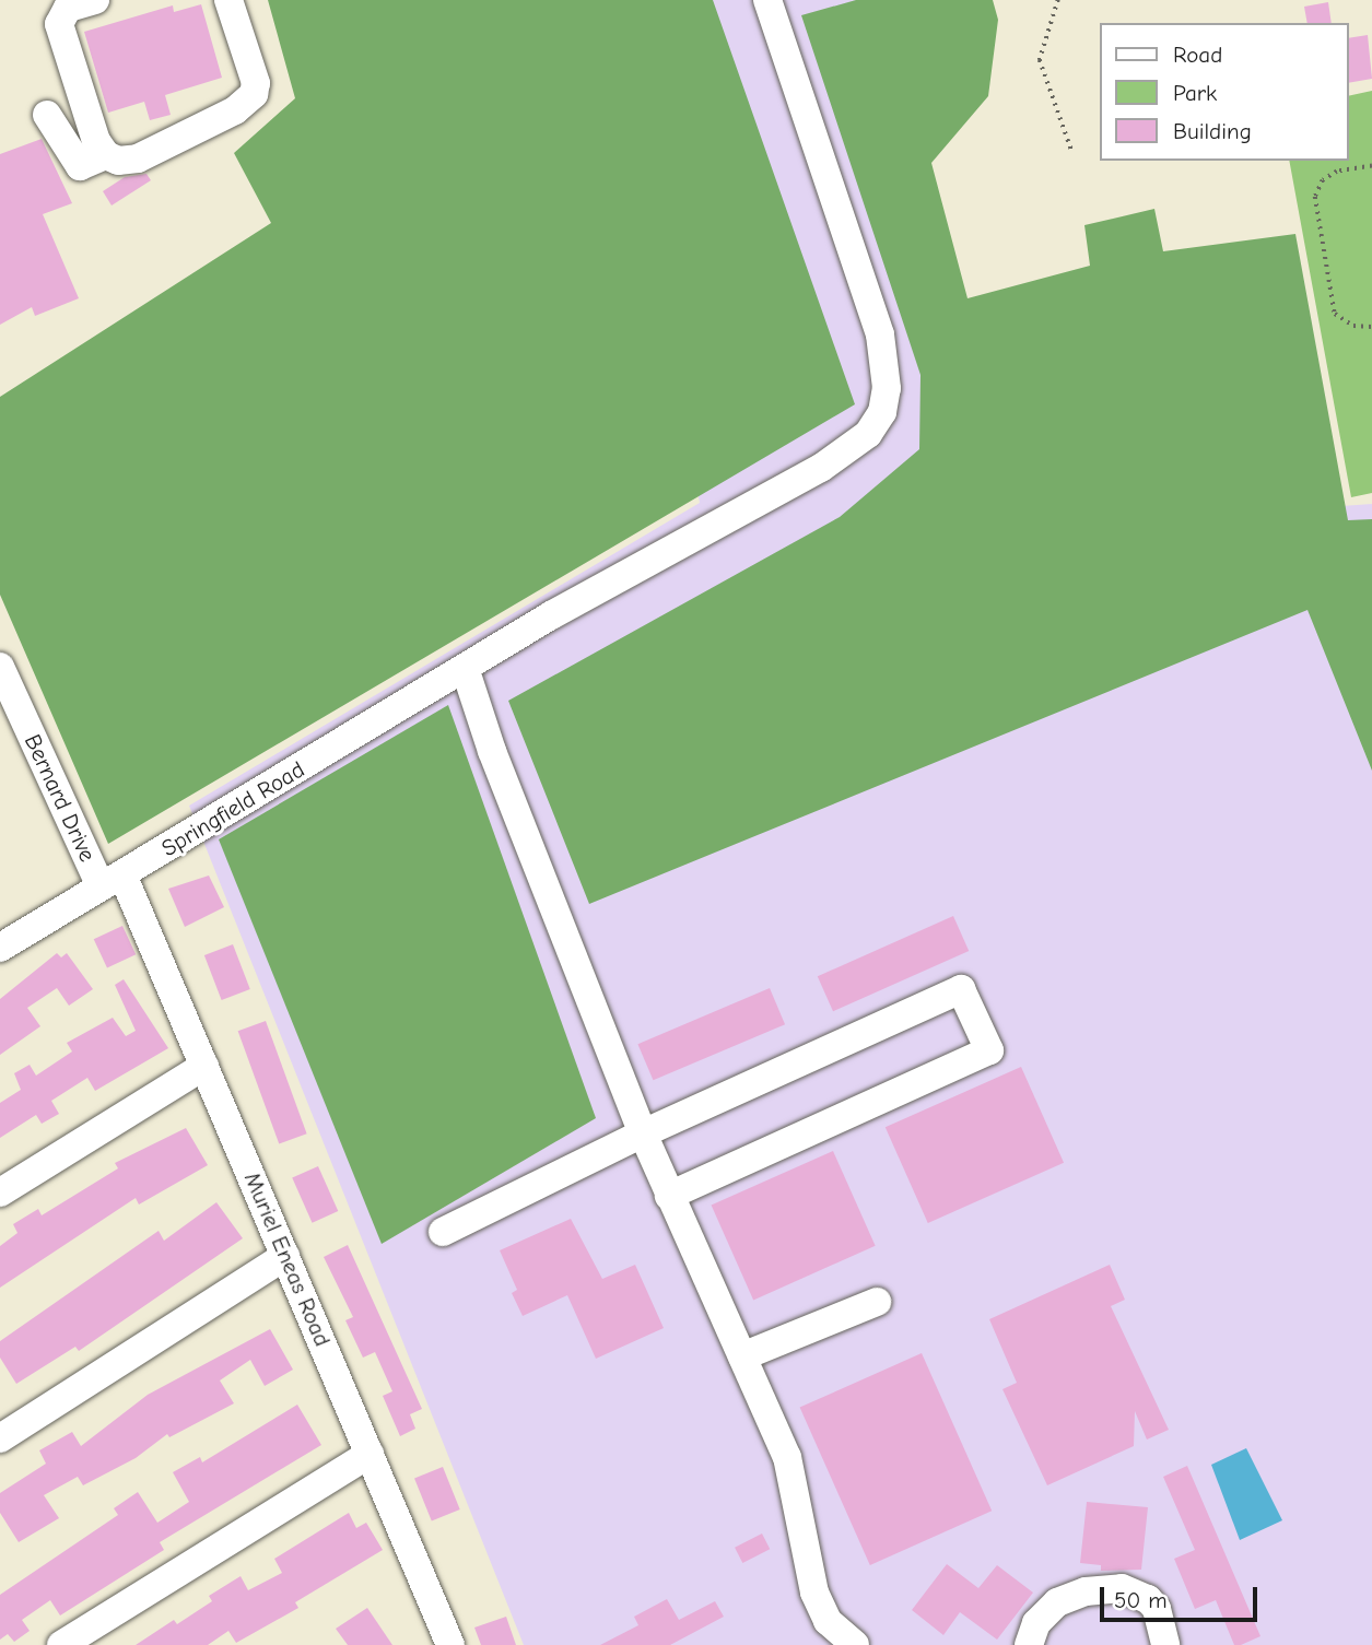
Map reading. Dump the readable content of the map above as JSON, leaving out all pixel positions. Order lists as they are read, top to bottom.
{
  "streets": {
    "street": ["Bernard Drive", "Springfield Road", "Muriel Eneas Road"]
  },
  "crossings": [
    ["Bernard Drive", "Springfield Road"],
    ["Bernard Drive", "Muriel Eneas Road"],
    ["Springfield Road", "Muriel Eneas Road"]
  ],
  "legend": ["Road", "Park", "Building"],
  "scale_bar": "50 m"
}
